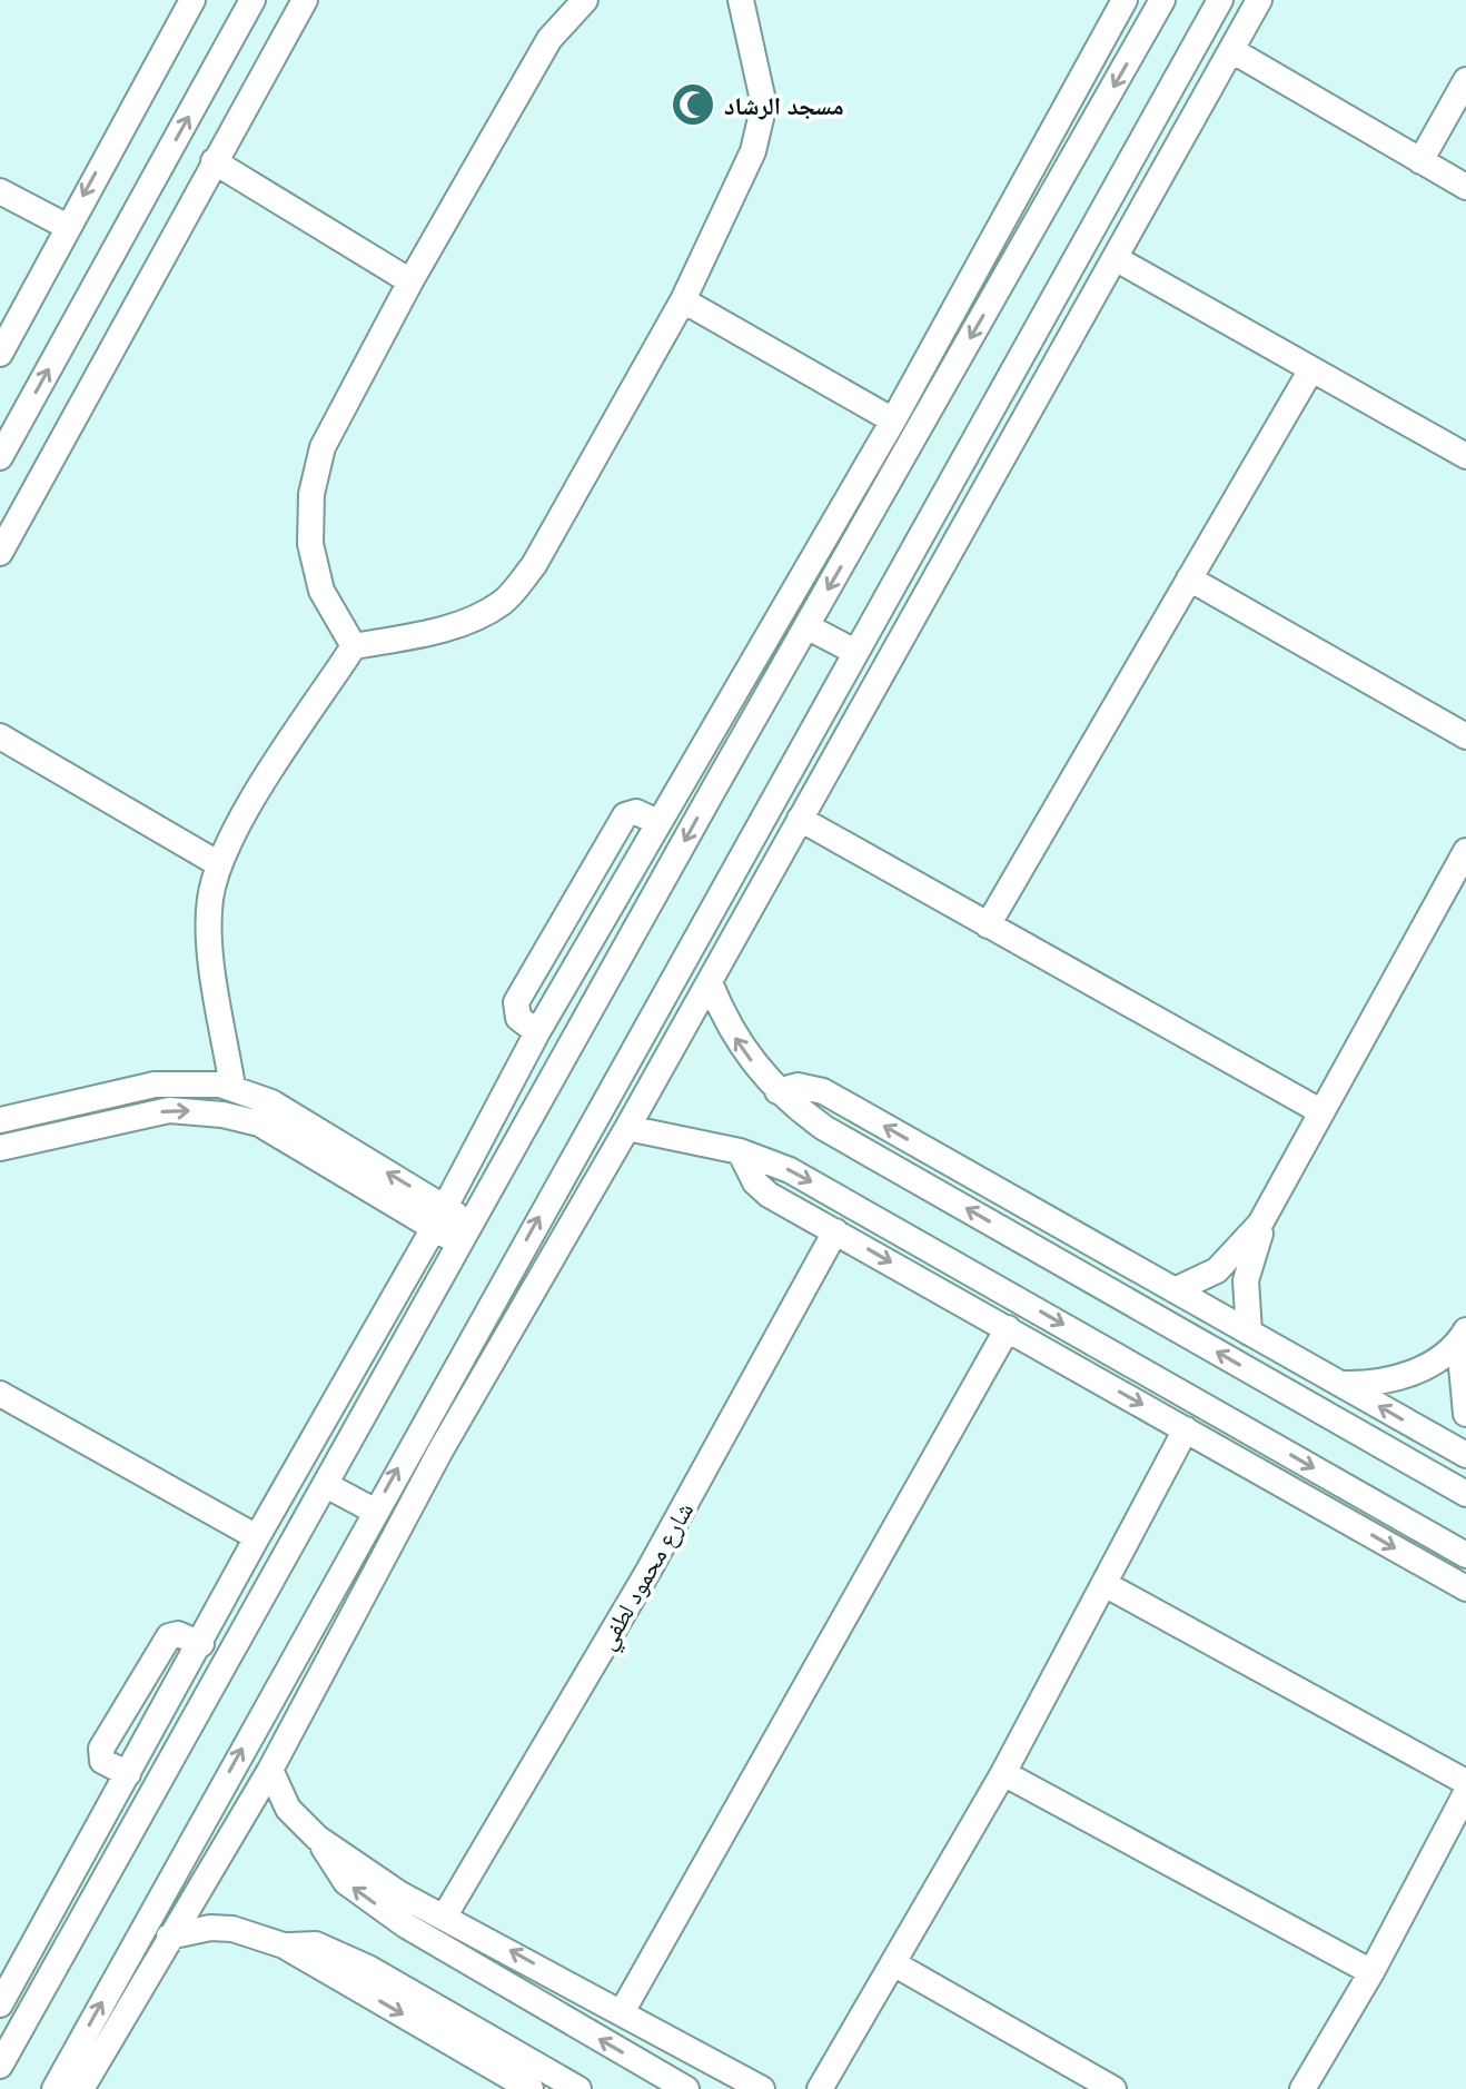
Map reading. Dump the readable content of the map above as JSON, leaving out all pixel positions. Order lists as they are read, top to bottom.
{
  "streets": {
    "street": ["شارع محمود لطفي"]
  },
  "places": {
    "mosque": ["مسجد الرشاد"]
  }
}
